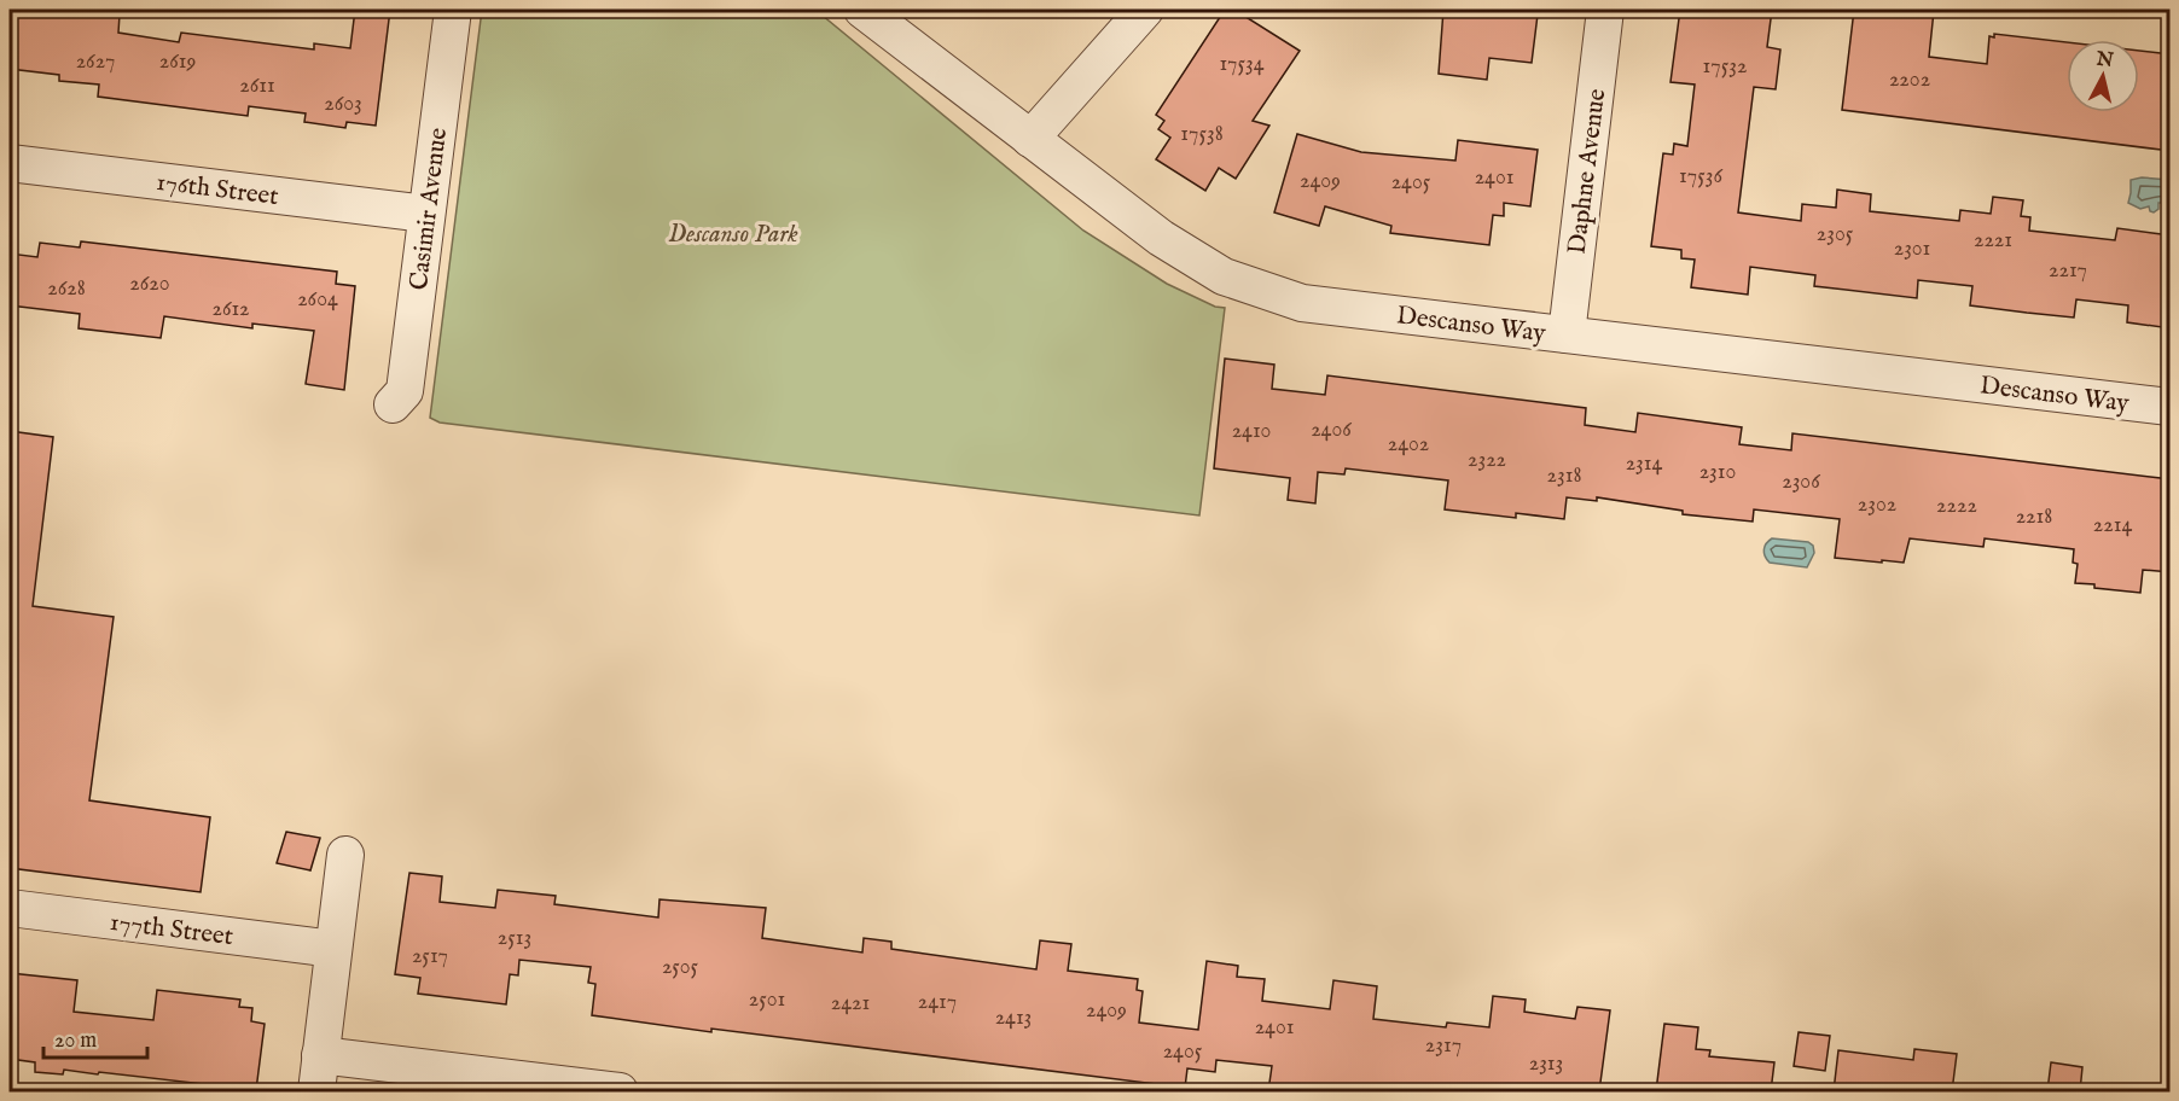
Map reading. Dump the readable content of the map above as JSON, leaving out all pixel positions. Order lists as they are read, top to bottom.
{
  "streets": {
    "street": [
      "Daphne Avenue",
      "176th Street",
      "Casimir Avenue",
      "Descanso Way",
      "177th Street"
    ]
  },
  "crossings": [
    ["Daphne Avenue", "Descanso Way"],
    ["176th Street", "Casimir Avenue"]
  ],
  "parks": ["Descanso Park"],
  "house_numbers": [
    "2627",
    "2619",
    "17534",
    "17532",
    "2202",
    "2611",
    "2603",
    "17538",
    "17536",
    "2401",
    "2409",
    "2405",
    "2305",
    "2221",
    "2301",
    "2217",
    "2620",
    "2628",
    "2604",
    "2612",
    "2406",
    "2410",
    "2402",
    "2322",
    "2314",
    "2310",
    "2318",
    "2306",
    "2302",
    "2222",
    "2218",
    "2214",
    "2513",
    "2517",
    "2505",
    "2501",
    "2417",
    "2421",
    "2409",
    "2413",
    "2401",
    "2317",
    "2405",
    "2313"
  ],
  "scale_bar": "20 m",
  "north": "top"
}
